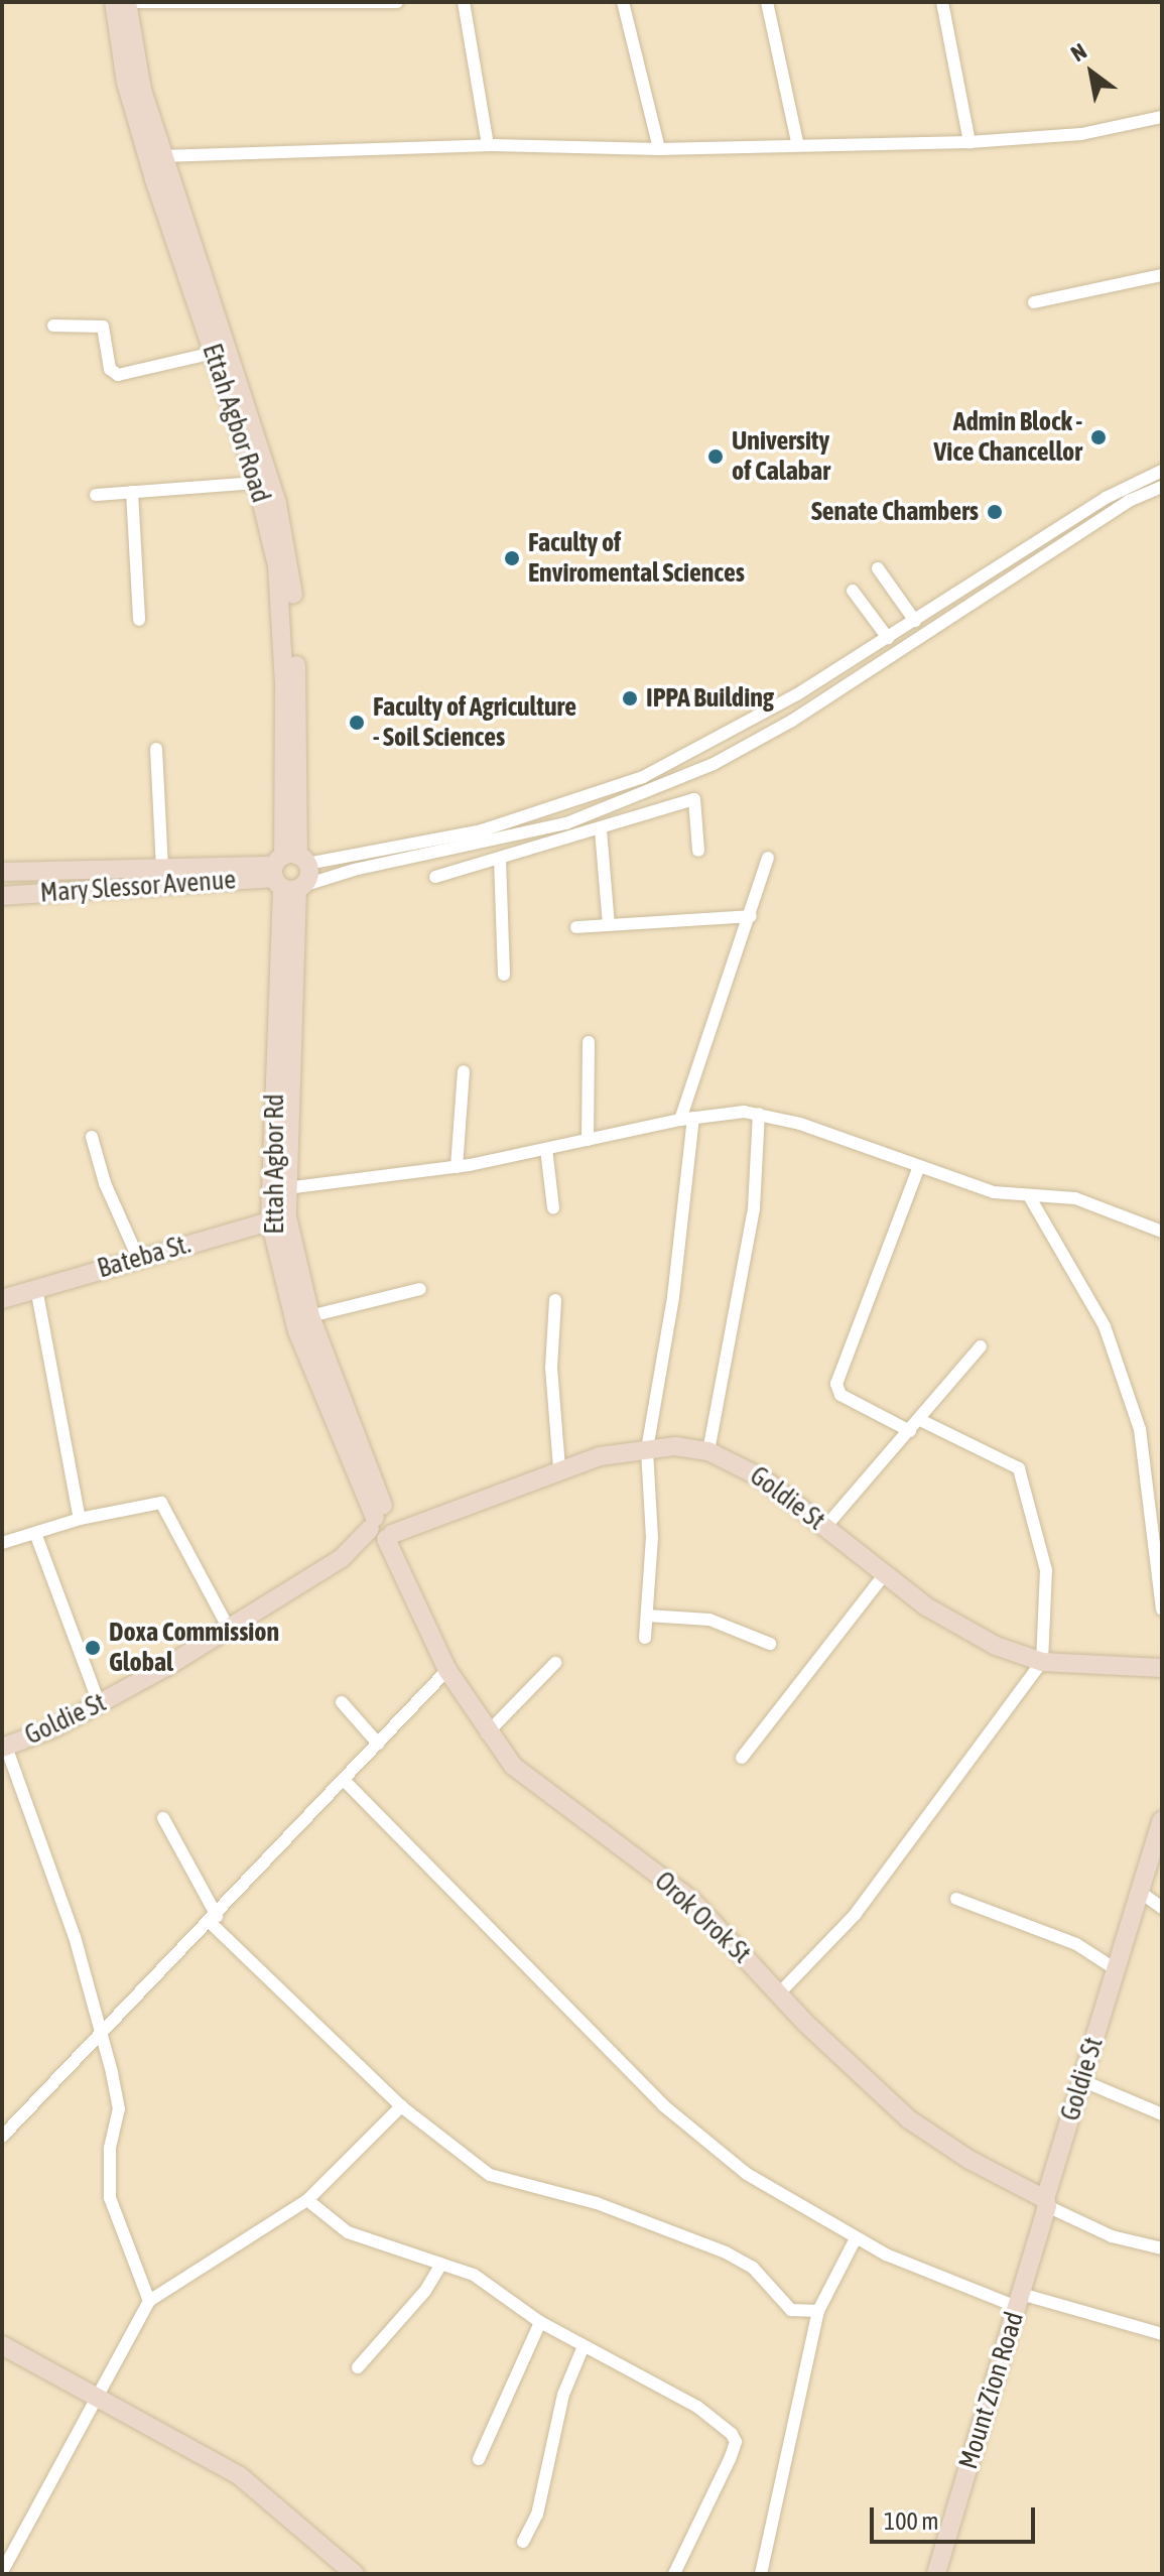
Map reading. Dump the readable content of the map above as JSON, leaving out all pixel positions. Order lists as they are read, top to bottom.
{
  "streets": {
    "main road": [
      "Ettah Agbor Road",
      "Mary Slessor Avenue",
      "Ettah Agbor Rd",
      "Bateba St.",
      "Goldie St",
      "Orok Orok St",
      "Mount Zion Road"
    ]
  },
  "crossings": [
    ["Ettah Agbor Road", "Mary Slessor Avenue"],
    ["Ettah Agbor Road", "Ettah Agbor Rd"],
    ["Mary Slessor Avenue", "Ettah Agbor Rd"],
    ["Ettah Agbor Rd", "Bateba St."],
    ["Ettah Agbor Rd", "Goldie St"],
    ["Ettah Agbor Rd", "Orok Orok St"],
    ["Goldie St", "Orok Orok St"],
    ["Goldie St", "Mount Zion Road"],
    ["Orok Orok St", "Mount Zion Road"]
  ],
  "places": [
    "Admin Block - Vice Chancellor",
    "University of Calabar",
    "Senate Chambers",
    "Faculty of Enviromental Sciences",
    "IPPA Building",
    "Faculty of Agriculture - Soil Sciences",
    "Doxa Commission Global"
  ],
  "scale_bar": "100 m",
  "north": "top left"
}
